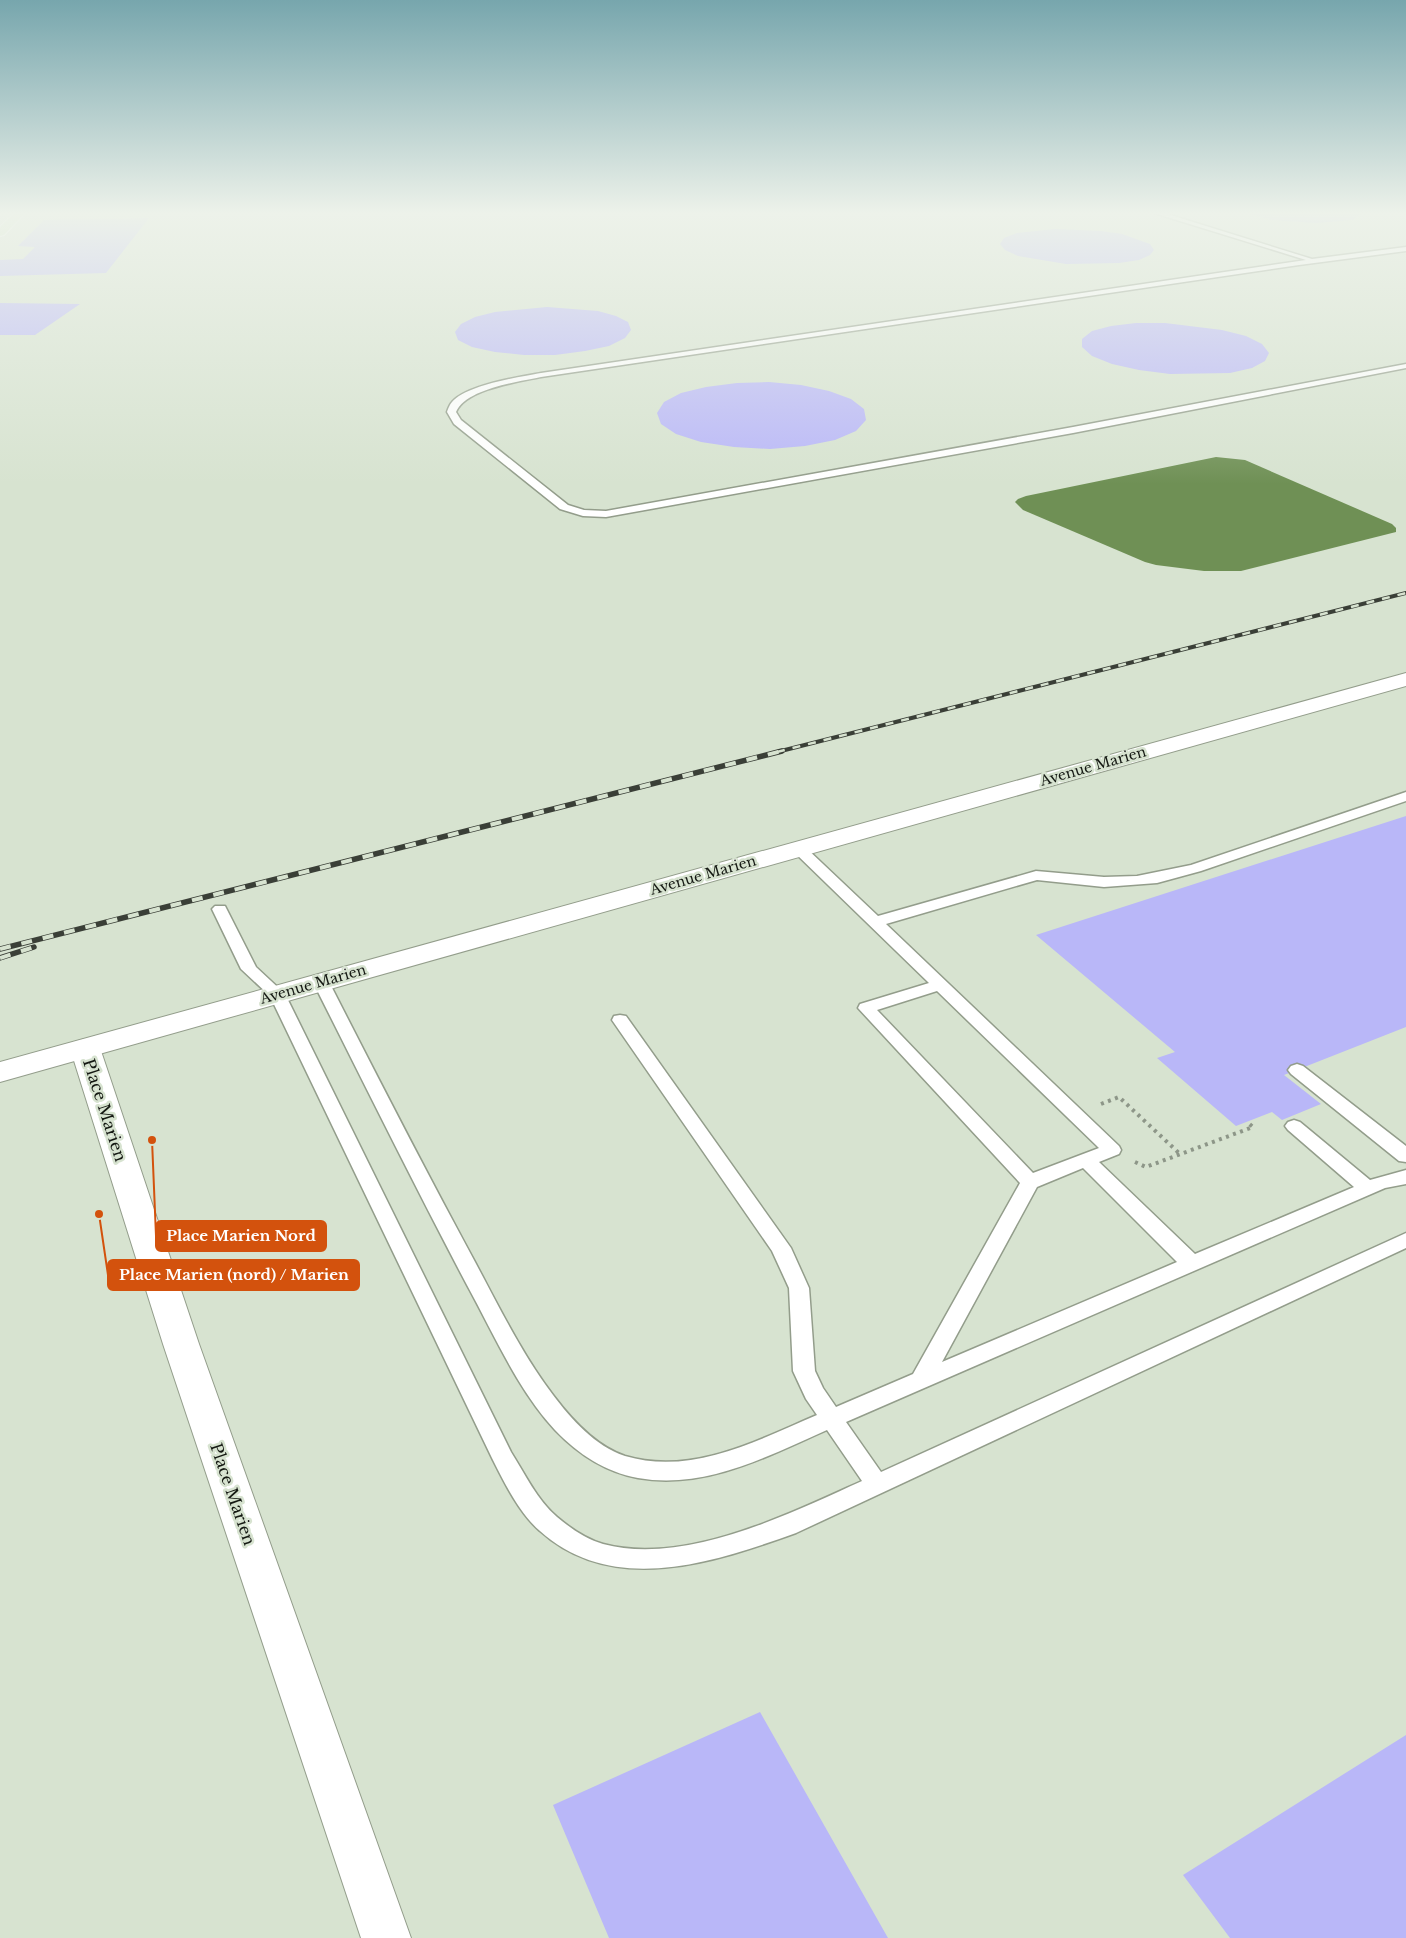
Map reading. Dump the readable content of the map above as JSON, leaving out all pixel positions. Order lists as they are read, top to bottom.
{
  "streets": {
    "street": ["Avenue Marien", "Place Marien"]
  },
  "crossings": [
    ["Avenue Marien", "Place Marien"]
  ],
  "places": ["Place Marien Nord", "Place Marien (nord) / Marien"]
}
